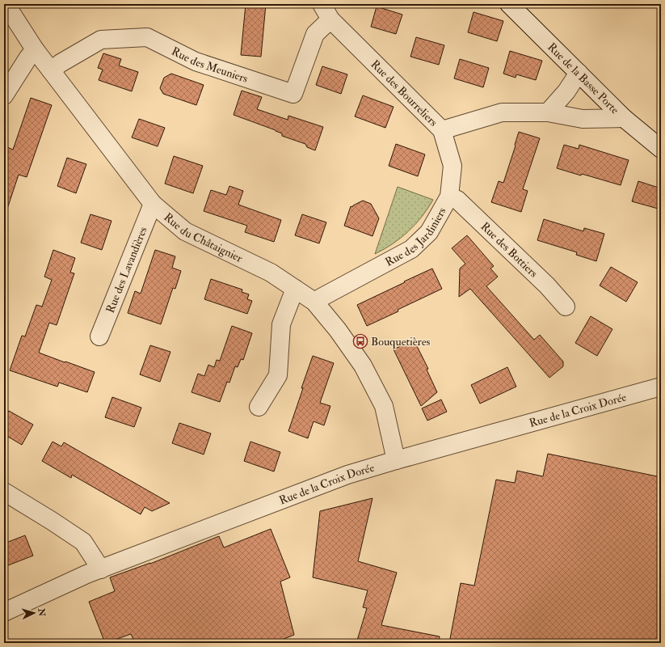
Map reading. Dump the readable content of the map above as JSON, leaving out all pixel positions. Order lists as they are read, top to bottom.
{
  "streets": {
    "street": [
      "Rue des Meuniers",
      "Rue de la Basse Porte",
      "Rue des Bourreliers",
      "Rue des Jardiniers",
      "Rue du Châtaignier",
      "Rue des Bottiers",
      "Rue des Lavandières",
      "Rue de la Croix Dorée"
    ]
  },
  "crossings": [
    ["Rue des Meuniers", "Rue des Bourreliers"],
    ["Rue des Meuniers", "Rue du Châtaignier"],
    ["Rue de la Basse Porte", "Rue des Bourreliers"],
    ["Rue des Bourreliers", "Rue des Jardiniers"],
    ["Rue des Jardiniers", "Rue du Châtaignier"],
    ["Rue des Jardiniers", "Rue des Bottiers"],
    ["Rue du Châtaignier", "Rue des Lavandières"],
    ["Rue du Châtaignier", "Rue de la Croix Dorée"]
  ],
  "places": {
    "bus stop": ["Bouquetières"]
  },
  "north": "right"
}
